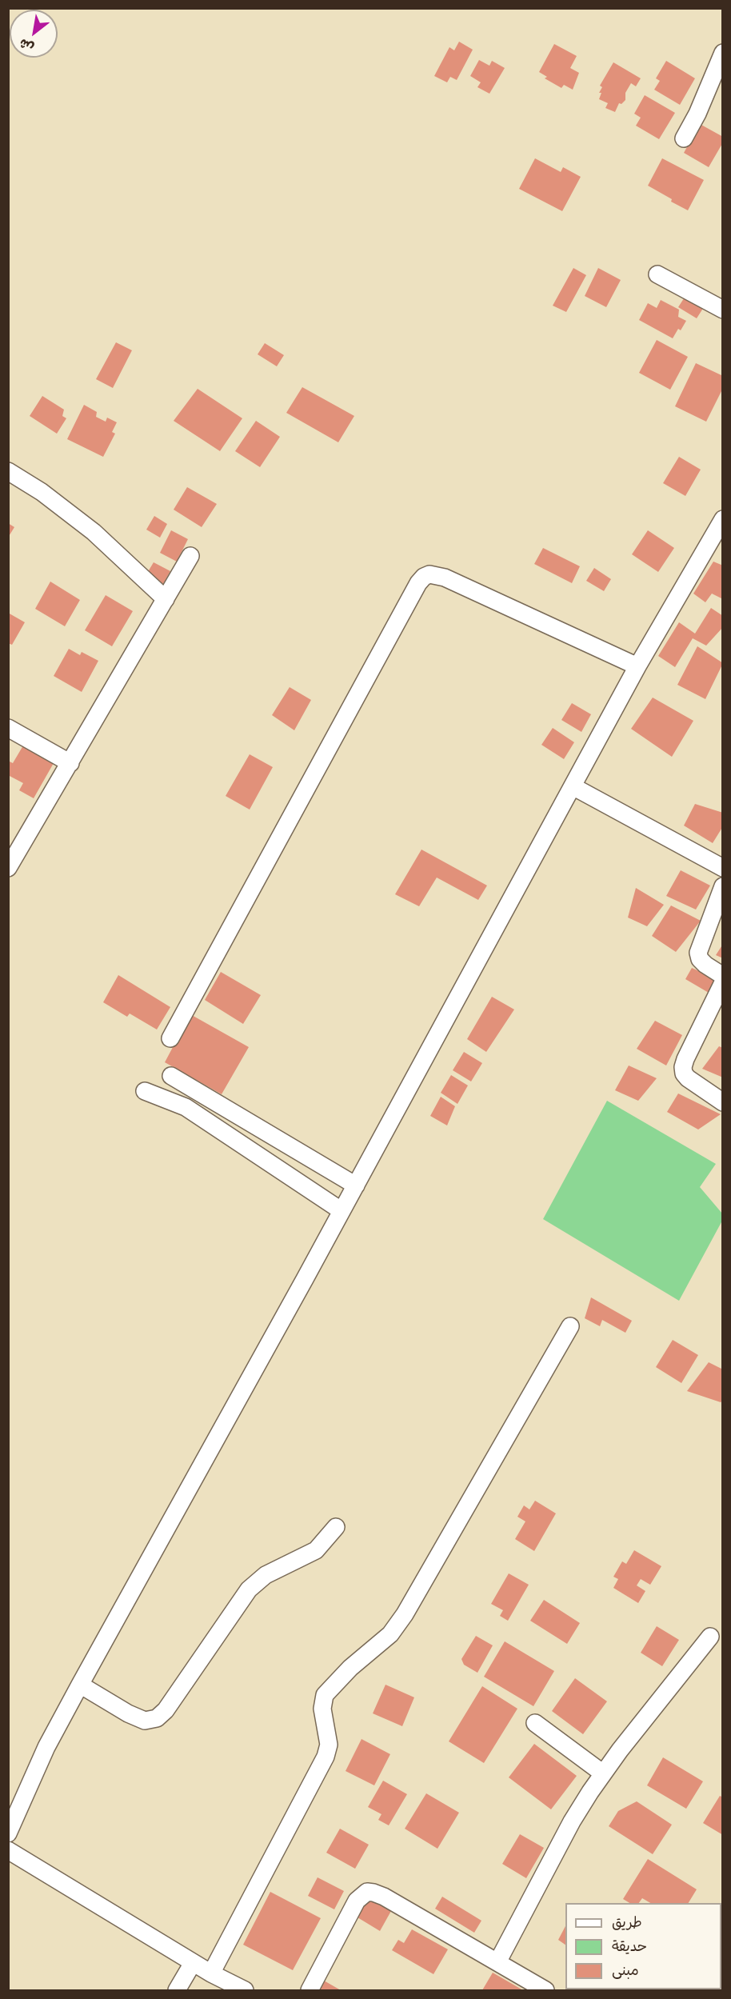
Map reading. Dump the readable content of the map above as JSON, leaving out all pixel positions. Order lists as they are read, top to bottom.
{
  "legend": ["طريق", "حديقة", "مبنى"],
  "north": "bottom left"
}
